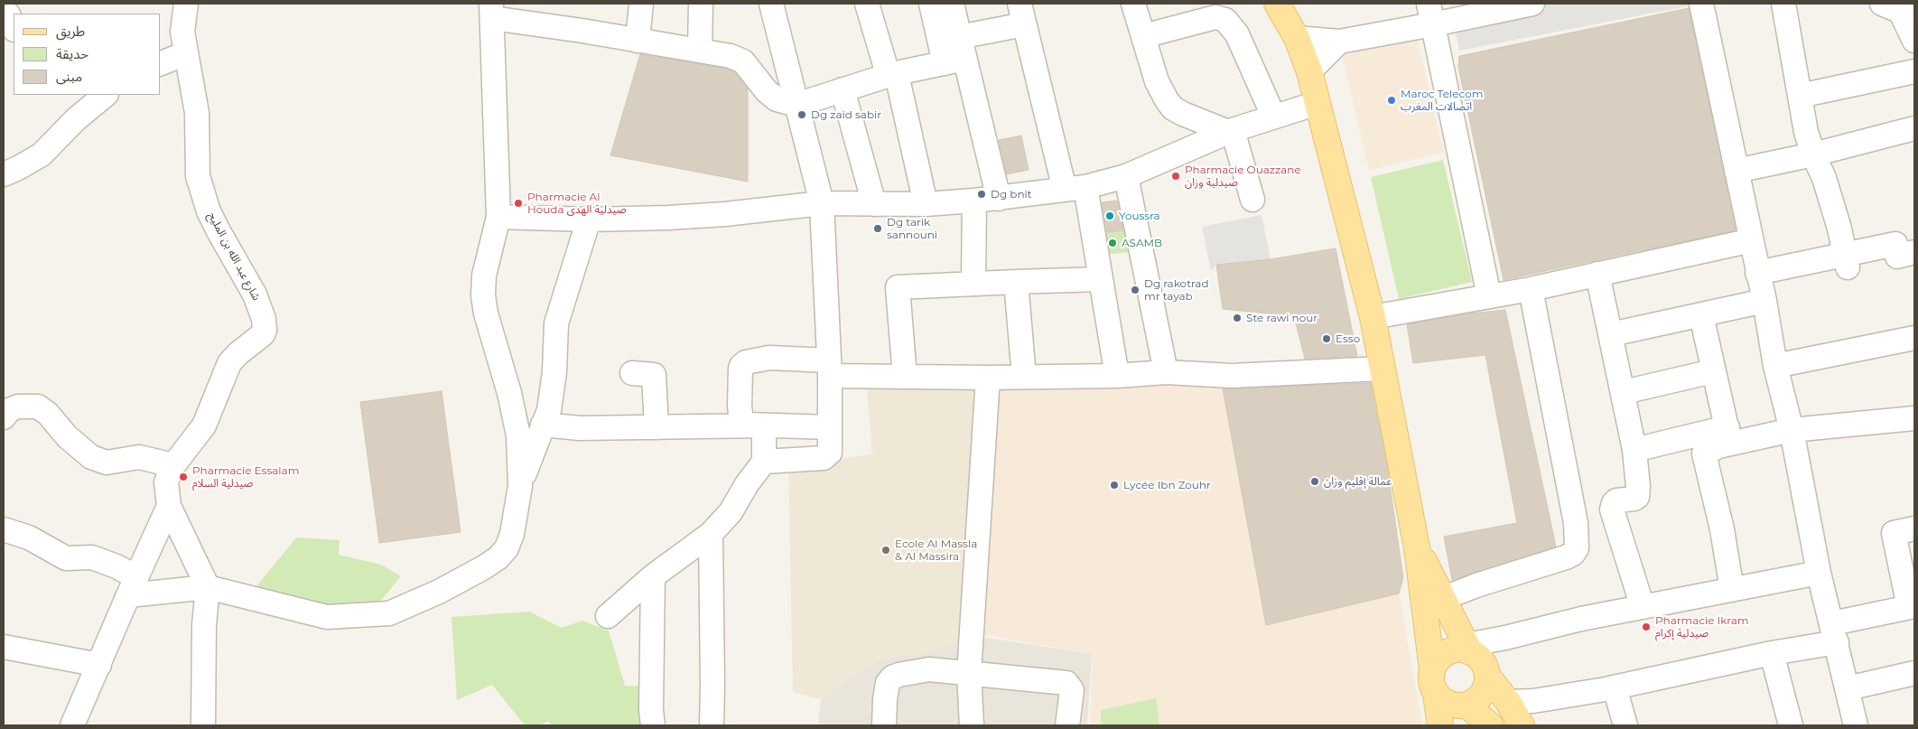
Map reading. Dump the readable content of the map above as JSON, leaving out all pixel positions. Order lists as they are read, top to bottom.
{
  "streets": {
    "street": ["شارع عبد الله بن المليح"]
  },
  "places": [
    "Maroc Telecom اتصالات المغرب",
    "Dg zaid sabir",
    "Pharmacie Ouazzane صيدلية وزان",
    "Dg bnit",
    "Pharmacie Al Houda صيدلية الهدى",
    "Youssra",
    "Dg tarik sannouni",
    "ASAMB",
    "Dg rakotrad mr tayab",
    "Ste rawi nour",
    "Esso",
    "Pharmacie Essalam صيدلية السلام",
    "عمالة إقليم وزان",
    "Lycée Ibn Zouhr",
    "Ecole Al Massla & Al Massira",
    "Pharmacie Ikram صيدلية إكرام"
  ],
  "legend": ["طريق", "حديقة", "مبنى"]
}
